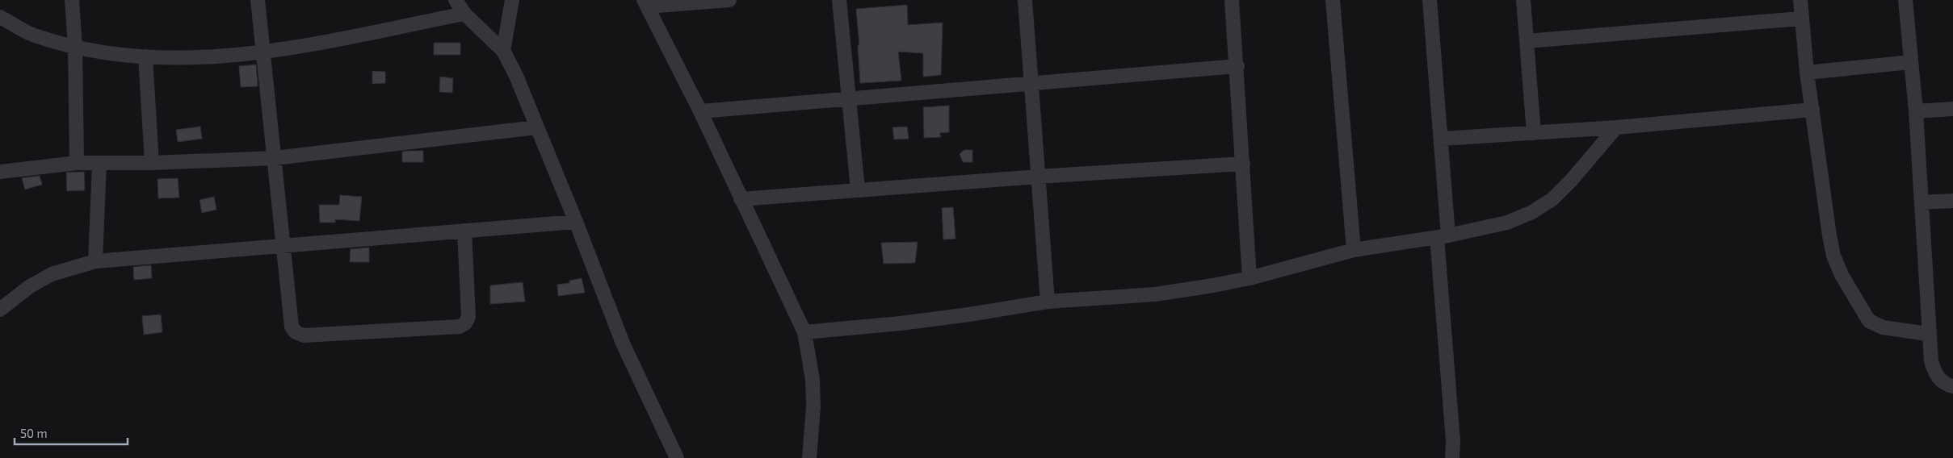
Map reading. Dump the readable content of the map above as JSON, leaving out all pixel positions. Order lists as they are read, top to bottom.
{
  "scale_bar": "50 m"
}
